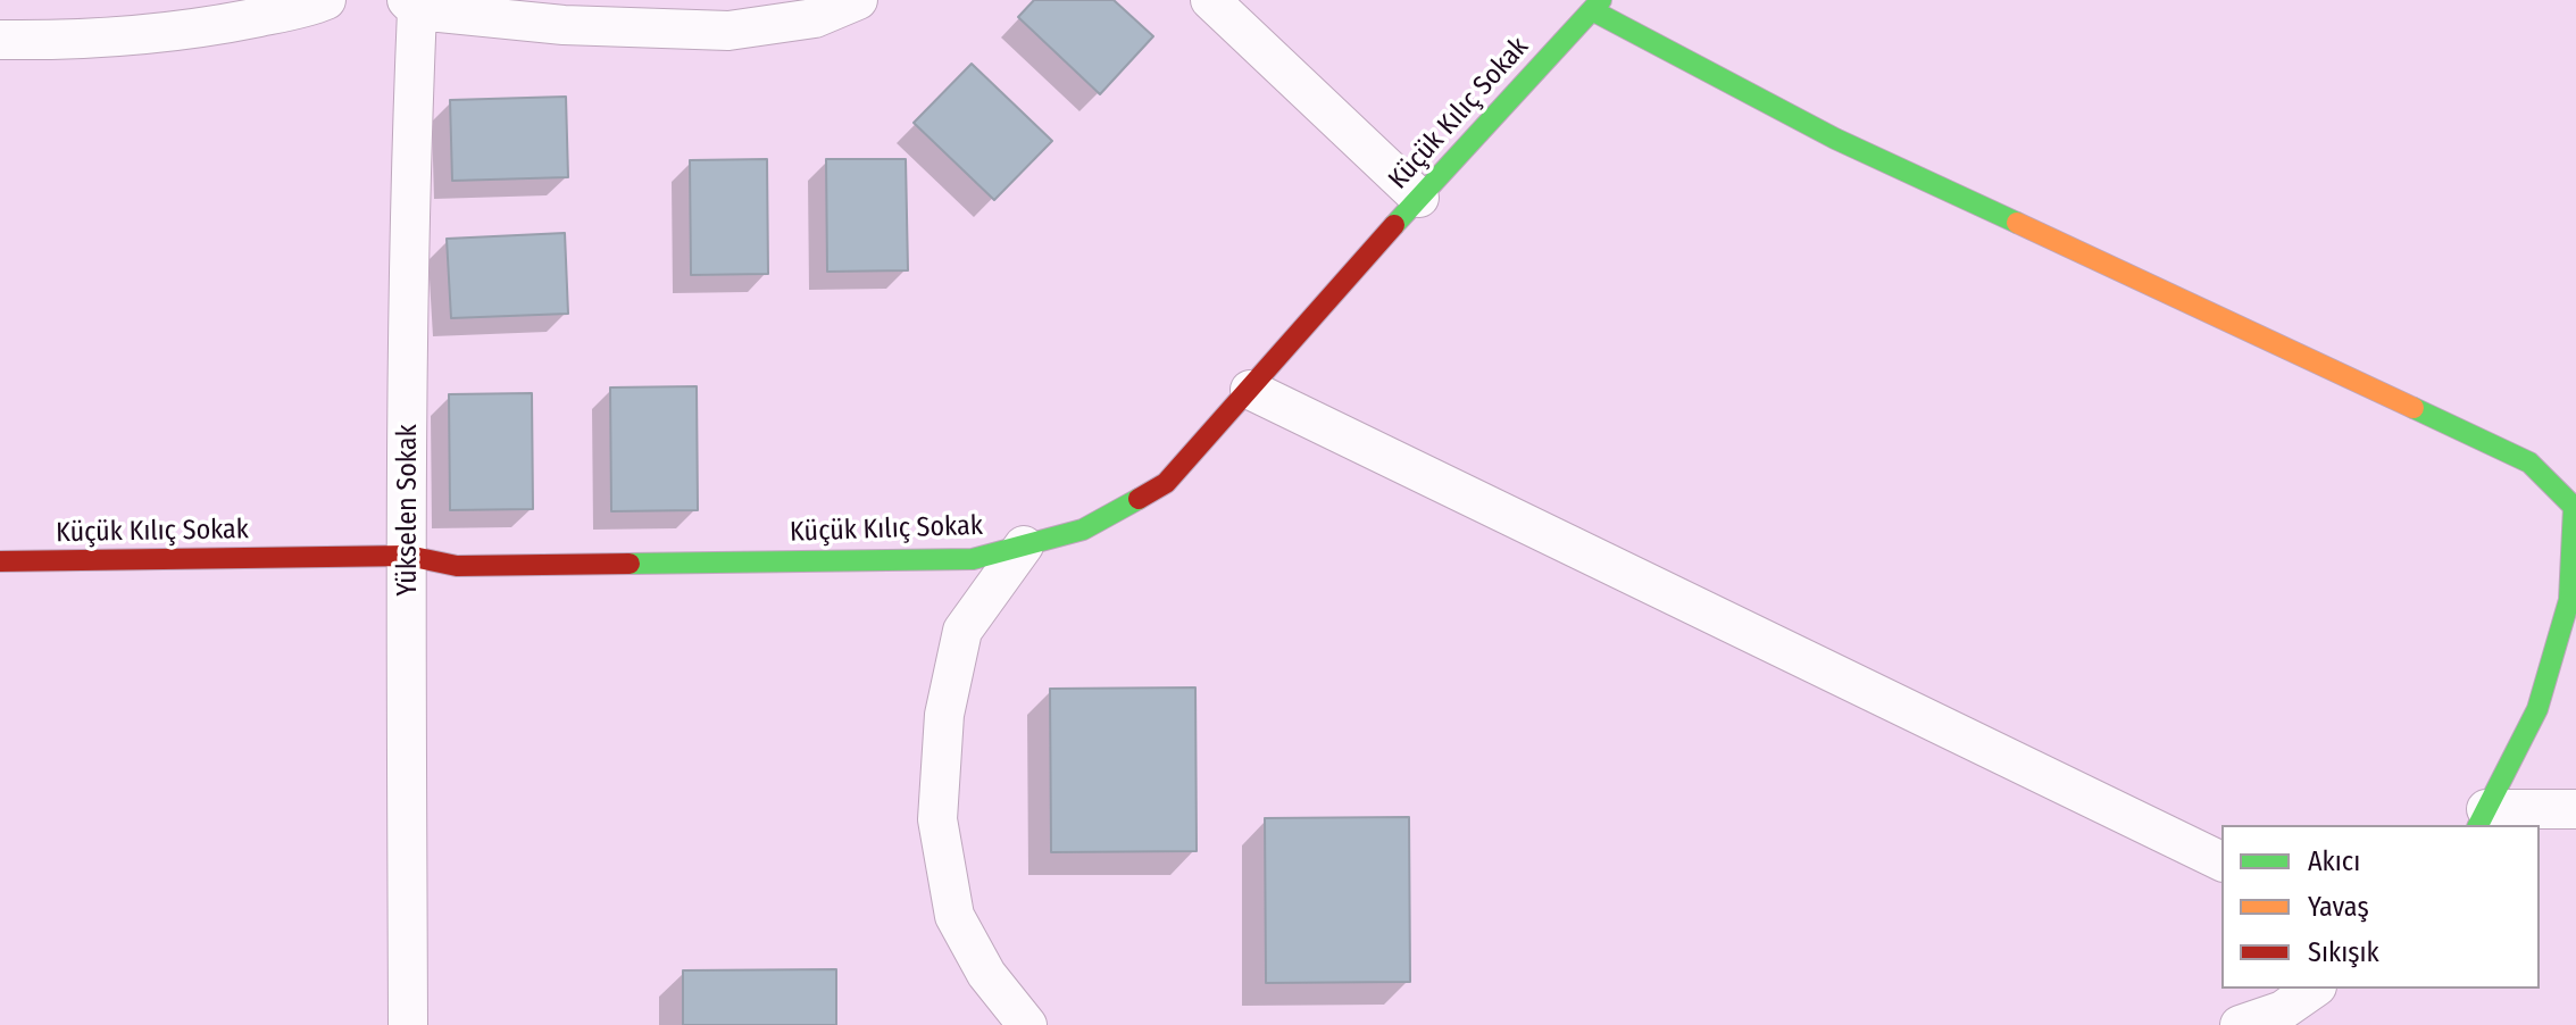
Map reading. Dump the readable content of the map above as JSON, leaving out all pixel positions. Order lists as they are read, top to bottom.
{
  "streets": {
    "street": ["Küçük Kılıç Sokak", "Yükselen Sokak"]
  },
  "crossings": [
    ["Küçük Kılıç Sokak", "Yükselen Sokak"]
  ],
  "legend": ["Akıcı", "Yavaş", "Sıkışık"]
}
